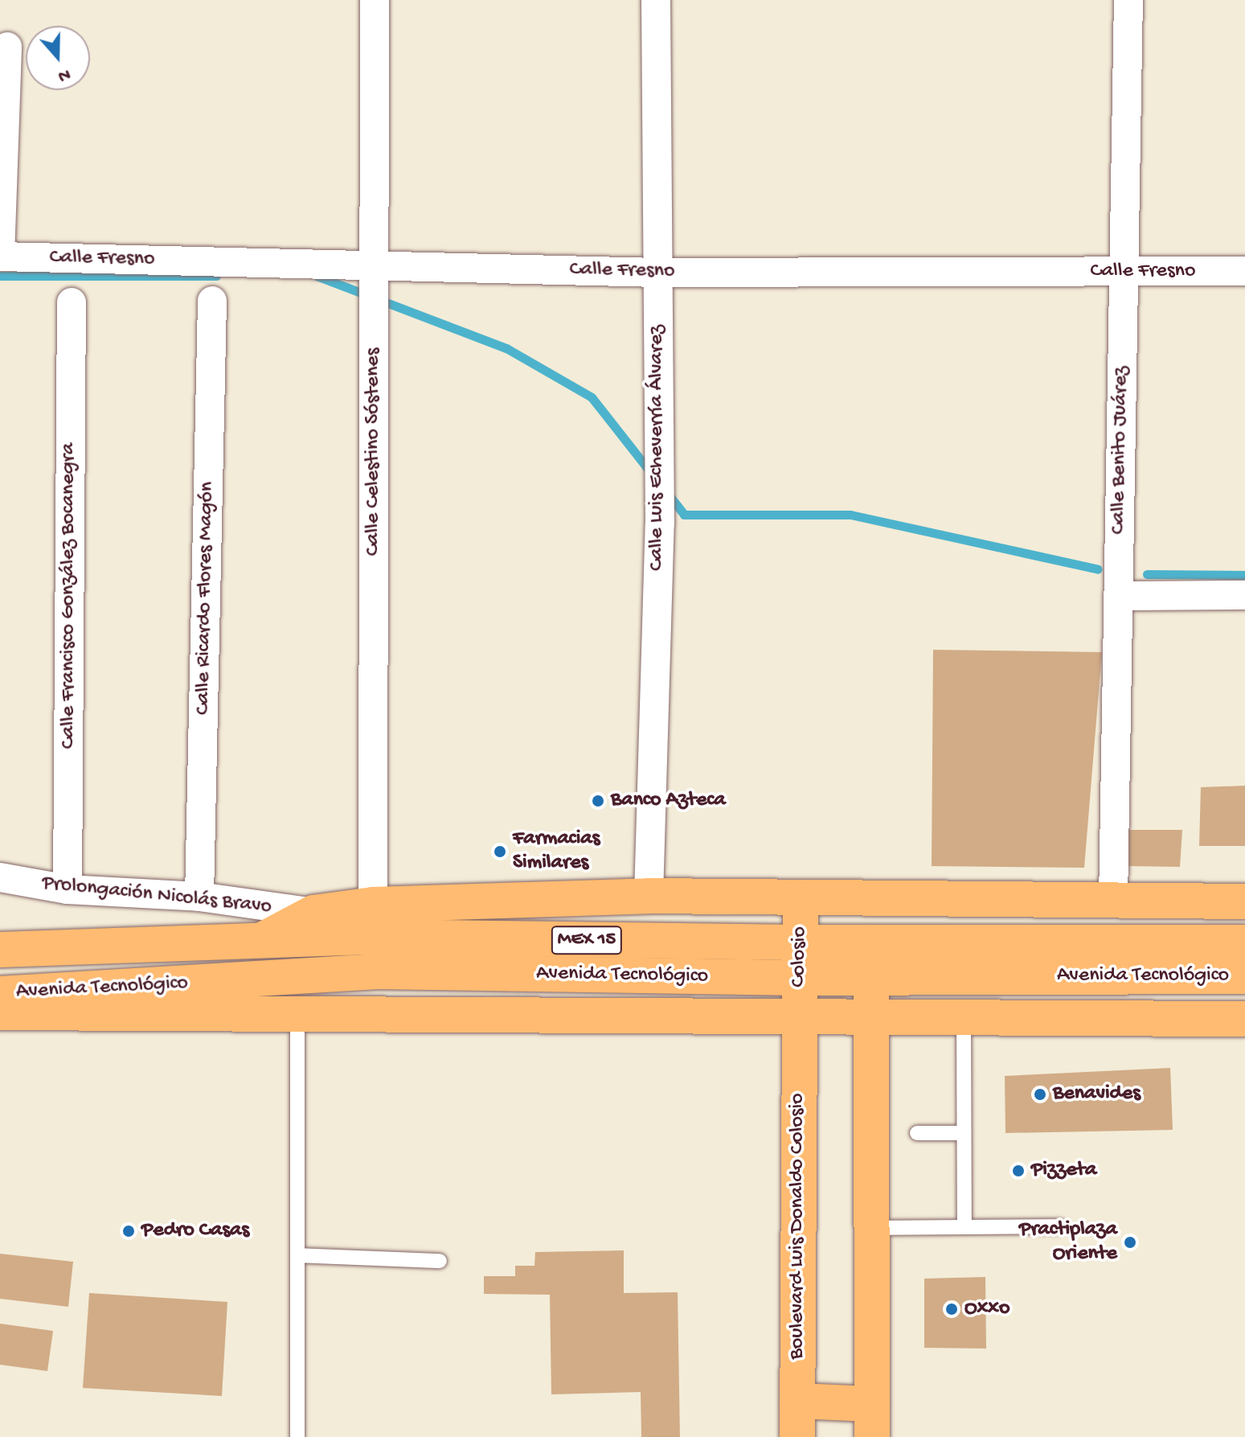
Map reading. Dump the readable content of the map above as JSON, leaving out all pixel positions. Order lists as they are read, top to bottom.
{
  "streets": {
    "main road": [
      "MEX 15",
      "Colosio",
      "Avenida Tecnológico",
      "Boulevard Luis Donaldo Colosio"
    ],
    "street": [
      "Calle Fresno",
      "Calle Luis Echeverría Álvarez",
      "Calle Benito Juárez",
      "Calle Celestino Sóstenes",
      "Calle Francisco González Bocanegra",
      "Calle Ricardo Flores Magón",
      "Prolongación Nicolás Bravo"
    ]
  },
  "crossings": [
    ["Calle Fresno", "Calle Luis Echeverría Álvarez"],
    ["Calle Fresno", "Calle Benito Juárez"],
    ["Calle Fresno", "Calle Celestino Sóstenes"],
    ["Calle Luis Echeverría Álvarez", "Avenida Tecnológico"],
    ["Calle Benito Juárez", "Avenida Tecnológico"],
    ["Calle Celestino Sóstenes", "Avenida Tecnológico"],
    ["Calle Francisco González Bocanegra", "Prolongación Nicolás Bravo"],
    ["Calle Ricardo Flores Magón", "Prolongación Nicolás Bravo"],
    ["Prolongación Nicolás Bravo", "Avenida Tecnológico"],
    ["Colosio", "Avenida Tecnológico"],
    ["Colosio", "Boulevard Luis Donaldo Colosio"],
    ["Avenida Tecnológico", "Boulevard Luis Donaldo Colosio"]
  ],
  "places": [
    "Banco Azteca",
    "Farmacias Similares",
    "Benavides",
    "Pizzeta",
    "Pedro Casas",
    "Practiplaza Oriente",
    "Oxxo"
  ],
  "north": "bottom"
}
